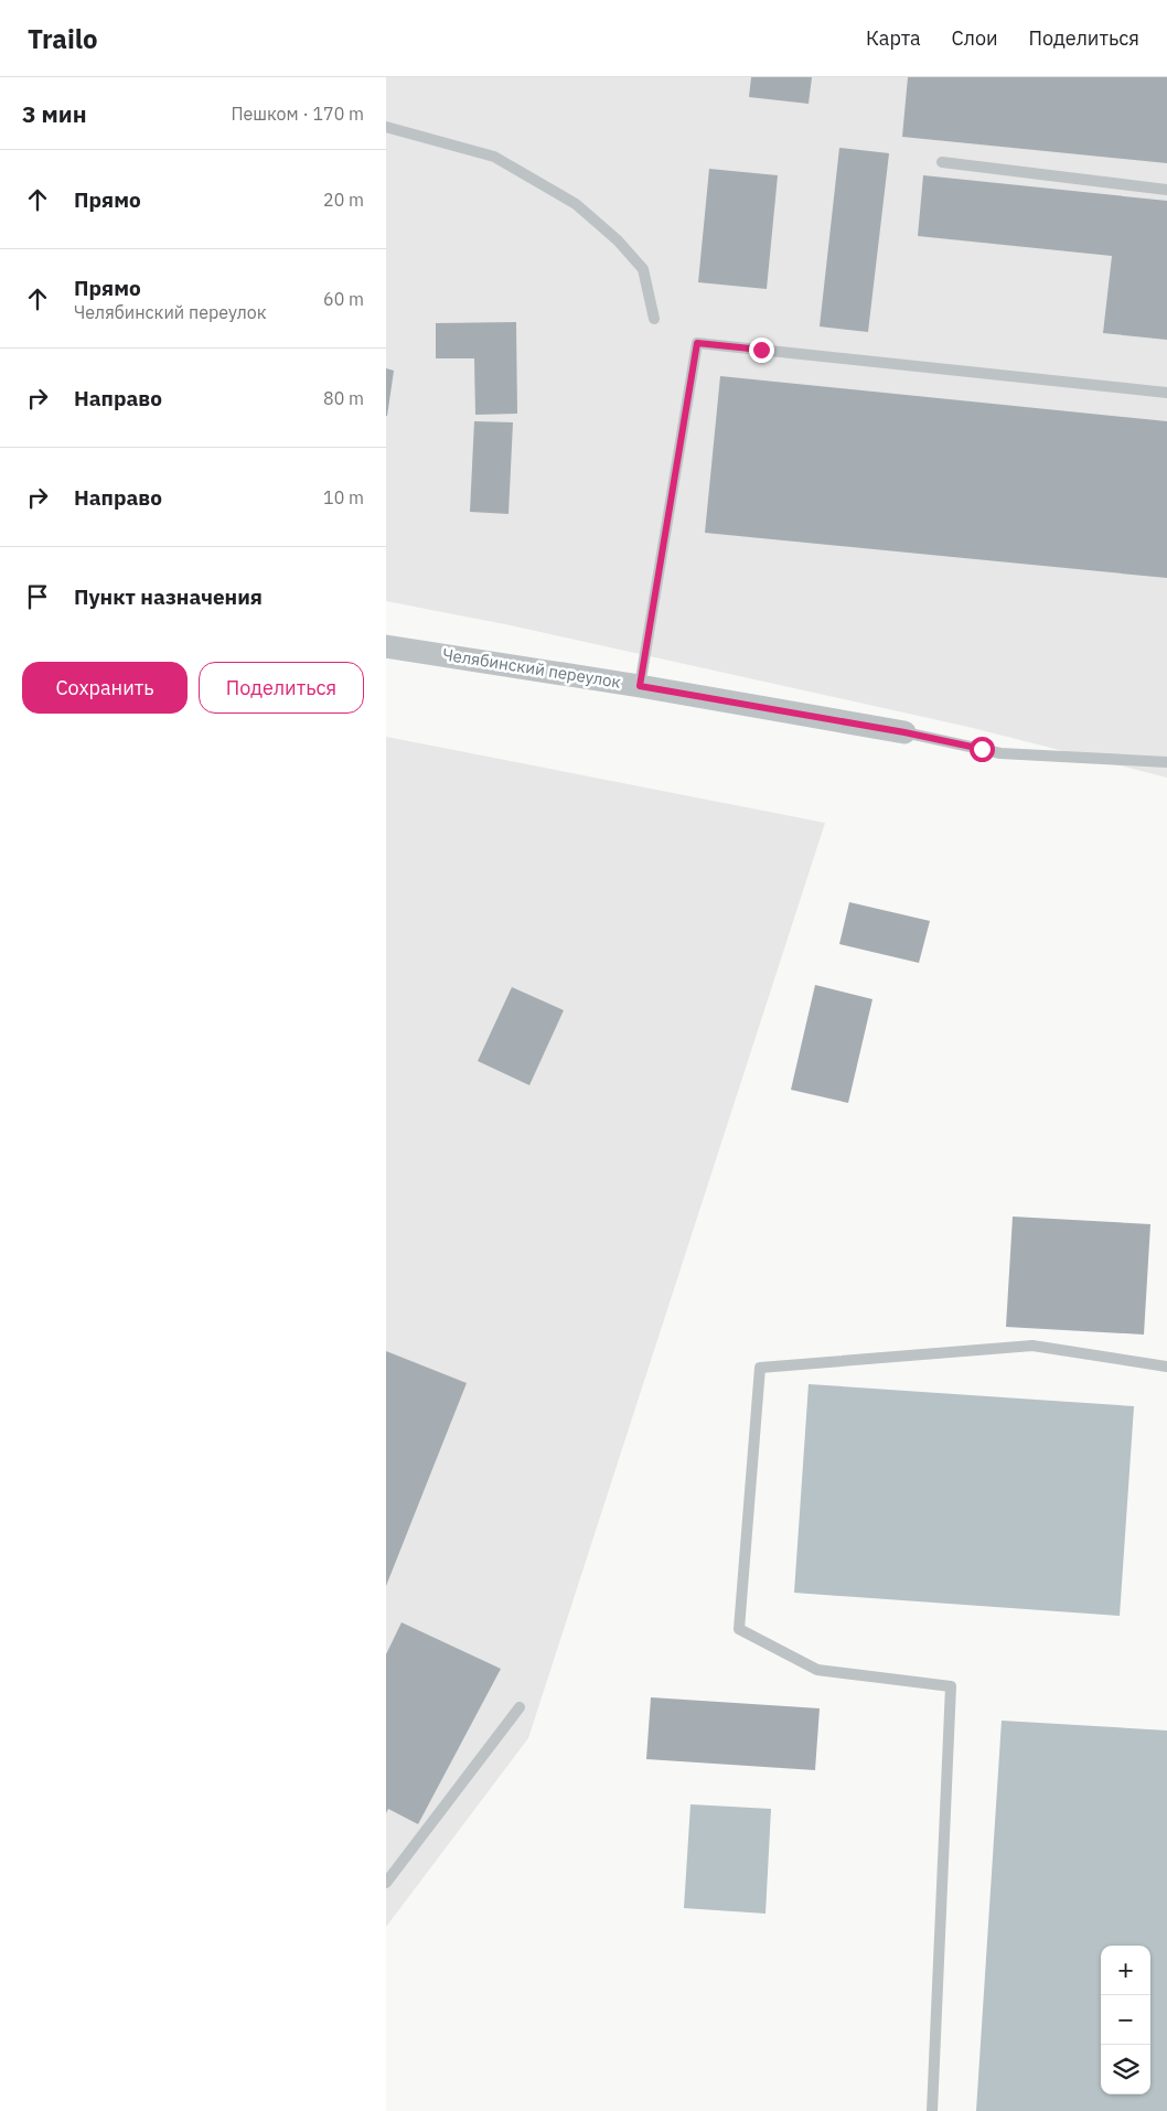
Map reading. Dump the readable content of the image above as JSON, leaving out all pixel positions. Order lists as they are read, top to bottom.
{
  "streets": {
    "street": ["Челябинский переулок"]
  },
  "page": {
    "header": "Trailo",
    "nav": ["Карта", "Слои", "Поделиться"],
    "heading": ["3 мин", "Пешком · 170 m"],
    "list": [
      ["Прямо", "20 m"],
      ["Прямо", "Челябинский переулок", "60 m"],
      ["Направо", "80 m"],
      ["Направо", "10 m"],
      "Пункт назначения"
    ],
    "buttons": ["Сохранить", "Поделиться"],
    "map_buttons": ["+", "−"]
  }
}
